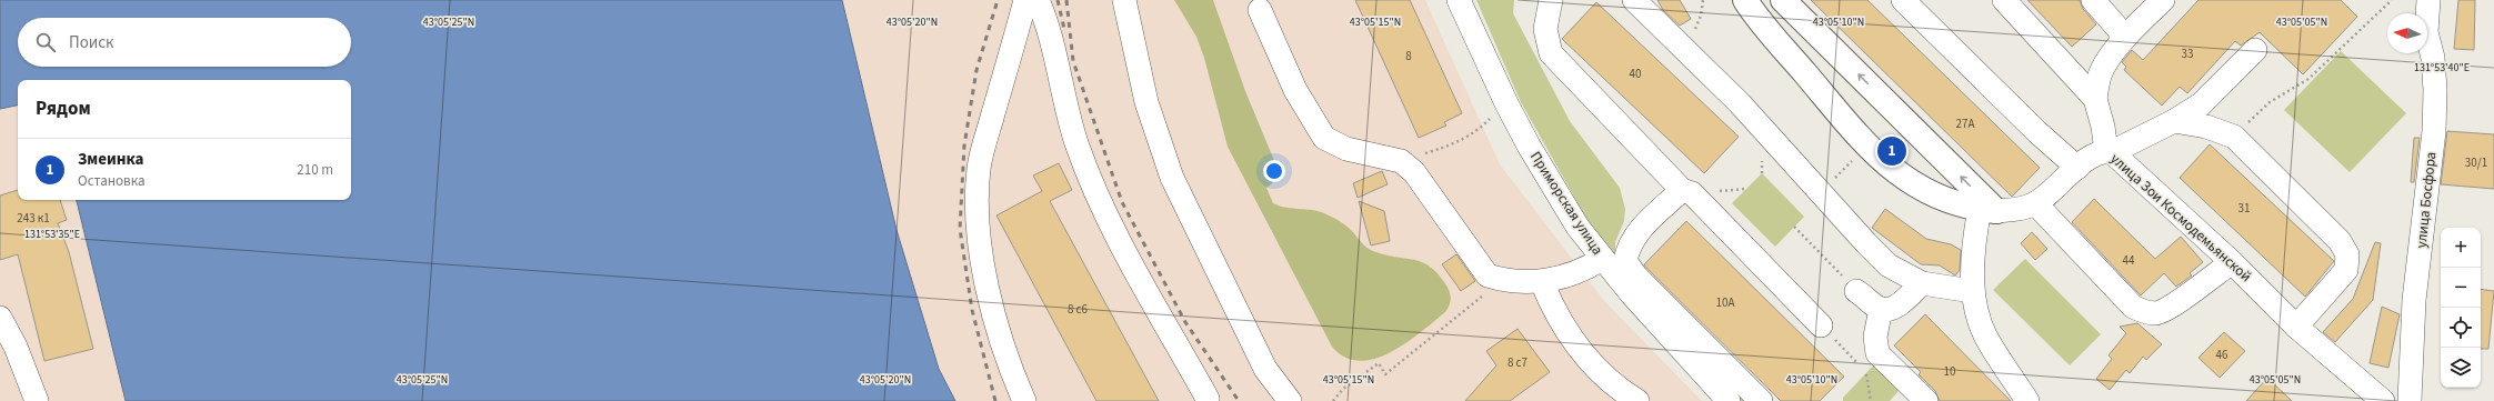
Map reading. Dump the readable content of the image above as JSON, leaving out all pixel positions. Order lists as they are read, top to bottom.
{
  "streets": {
    "main road": ["улица Зои Космодемьянской"],
    "street": ["улица Босфора", "Приморская улица"]
  },
  "house_numbers": [
    "33",
    "8",
    "40",
    "27А",
    "30/1",
    "31",
    "243 к1",
    "44",
    "10А",
    "8 с6",
    "46",
    "8 с7",
    "10"
  ],
  "north": "left",
  "page": {
    "search": "Поиск",
    "heading": "Рядом",
    "pins": "1",
    "list": [
      {
        "mark": "1",
        "name": "Змеинка",
        "note": "Остановка",
        "value": "210 m"
      }
    ],
    "map_buttons": ["+", "−"]
  },
  "coordinates": [
    "43°05'25\"N",
    "43°05'20\"N",
    "43°05'15\"N",
    "43°05'10\"N",
    "43°05'05\"N",
    "131°53'40\"E",
    "131°53'35\"E"
  ]
}
